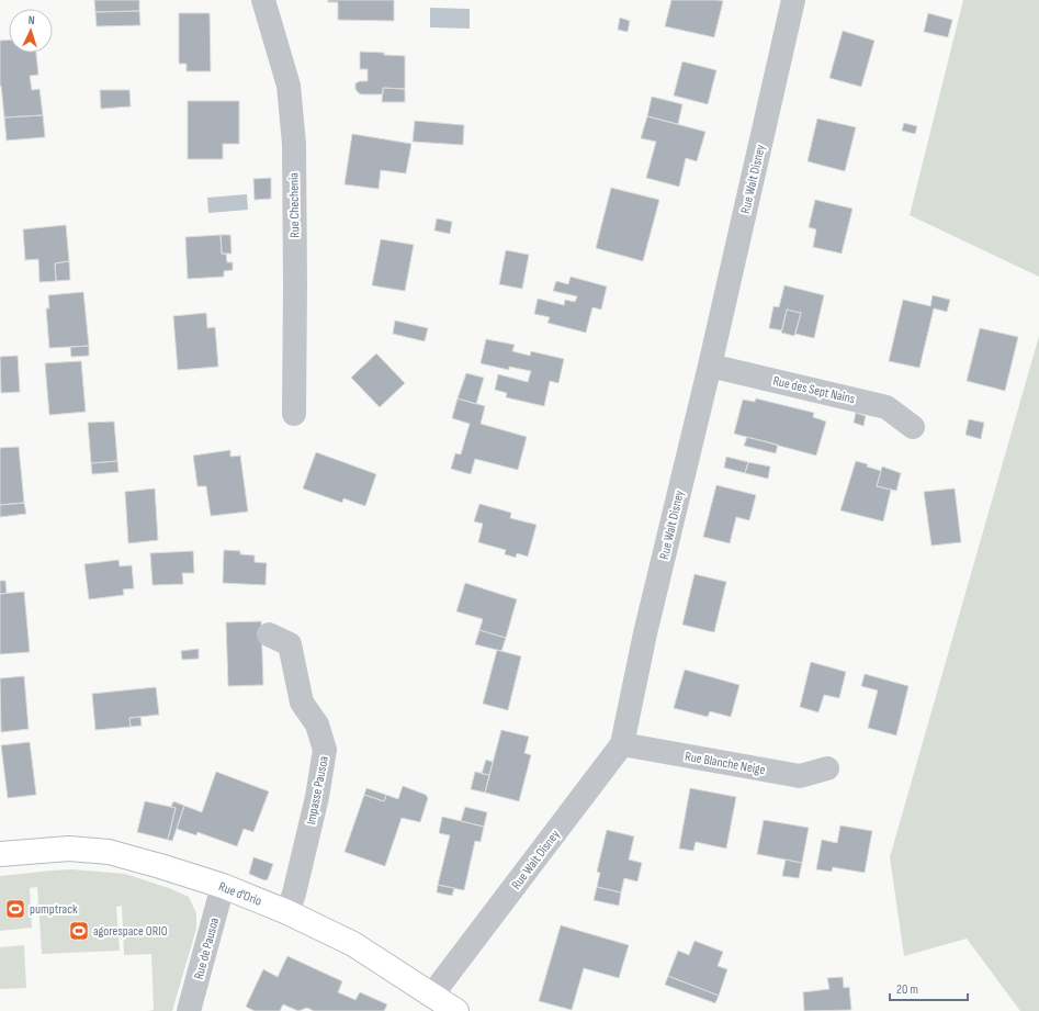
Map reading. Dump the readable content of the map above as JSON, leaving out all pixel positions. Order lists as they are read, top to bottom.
{
  "streets": {
    "street": [
      "Rue Walt Disney",
      "Rue Chechenia",
      "Rue des Sept Nains",
      "Rue Blanche Neige",
      "Impasse Pausoa",
      "Rue d'Orio",
      "Rue de Pausoa"
    ]
  },
  "crossings": [
    ["Rue Walt Disney", "Rue des Sept Nains"],
    ["Rue Walt Disney", "Rue Blanche Neige"],
    ["Rue Walt Disney", "Rue d'Orio"],
    ["Impasse Pausoa", "Rue d'Orio"],
    ["Rue d'Orio", "Rue de Pausoa"]
  ],
  "places": {
    "sports": ["pumptrack", "agorespace ORIO"]
  },
  "scale_bar": "20 m",
  "north": "top"
}
